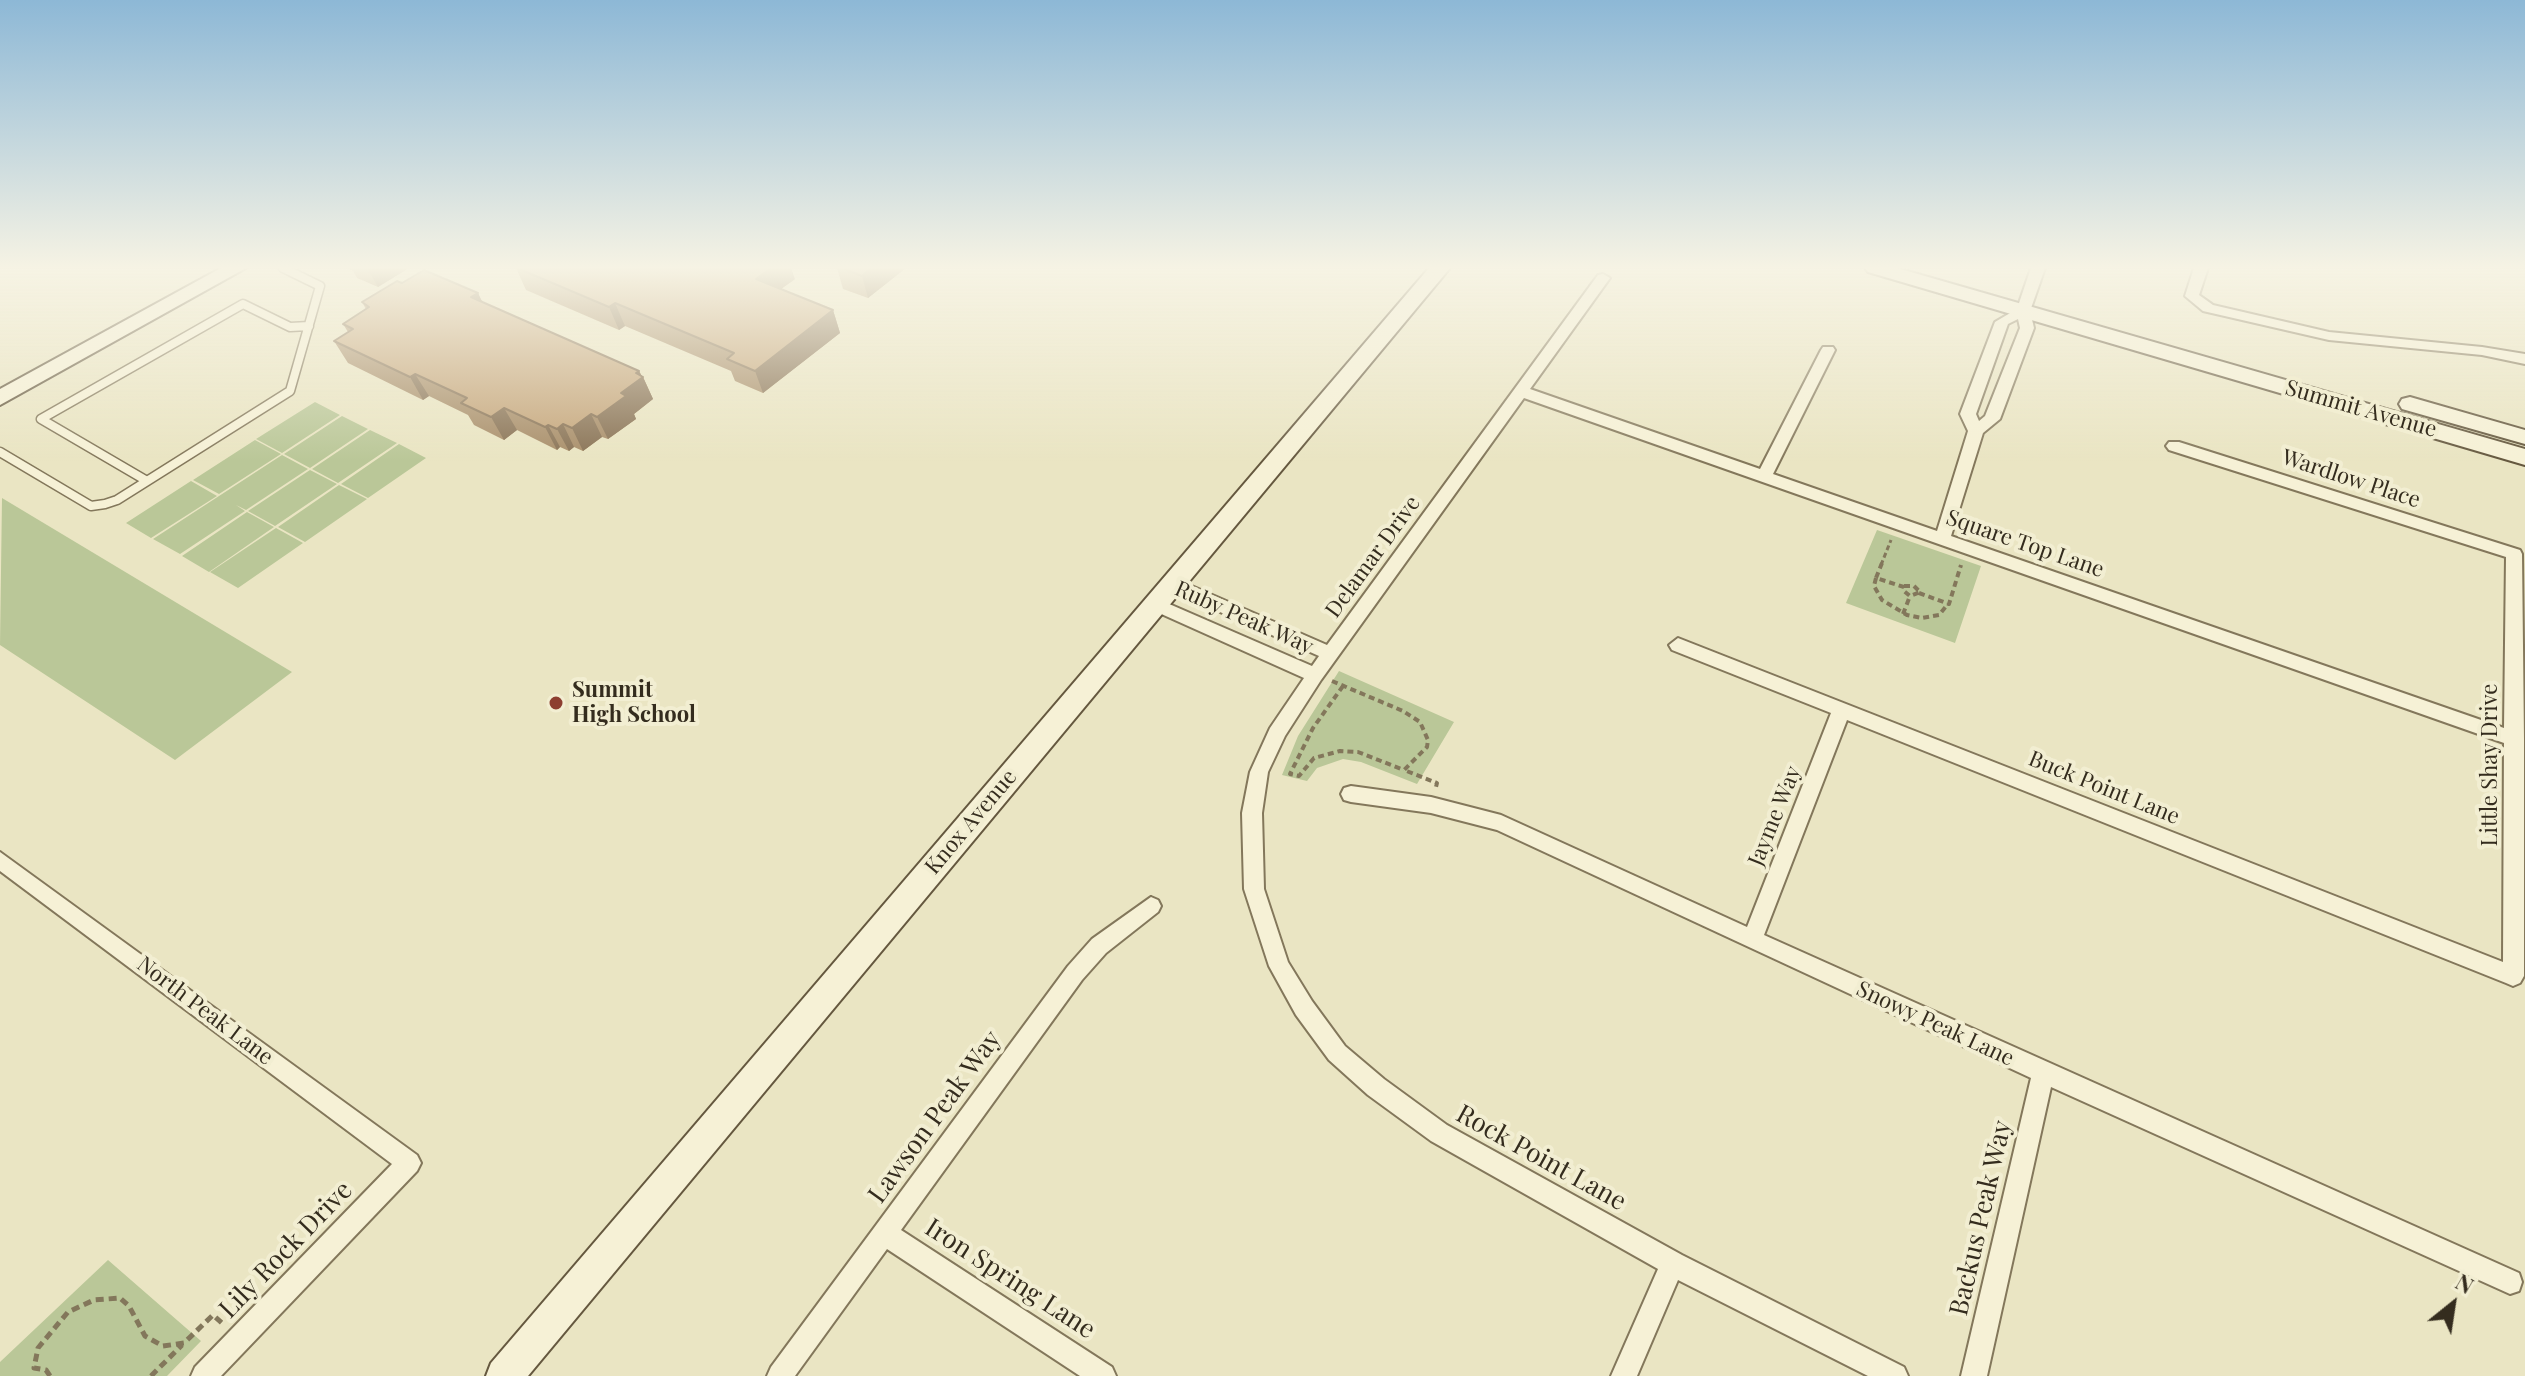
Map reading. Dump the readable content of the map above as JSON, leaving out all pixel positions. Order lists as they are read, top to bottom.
{
  "streets": {
    "street": [
      "Summit Avenue",
      "Wardlow Place",
      "Square Top Lane",
      "Delamar Drive",
      "Ruby Peak Way",
      "Little Shay Drive",
      "Buck Point Lane",
      "Jayme Way",
      "Knox Avenue",
      "North Peak Lane",
      "Snowy Peak Lane",
      "Lawson Peak Way",
      "Rock Point Lane",
      "Backus Peak Way",
      "Lily Rock Drive",
      "Iron Spring Lane"
    ]
  },
  "crossings": [
    ["Wardlow Place", "Little Shay Drive"],
    ["Square Top Lane", "Delamar Drive"],
    ["Square Top Lane", "Little Shay Drive"],
    ["Delamar Drive", "Ruby Peak Way"],
    ["Delamar Drive", "Rock Point Lane"],
    ["Ruby Peak Way", "Knox Avenue"],
    ["Little Shay Drive", "Buck Point Lane"],
    ["Buck Point Lane", "Jayme Way"],
    ["Jayme Way", "Snowy Peak Lane"],
    ["North Peak Lane", "Lily Rock Drive"],
    ["Snowy Peak Lane", "Backus Peak Way"],
    ["Lawson Peak Way", "Iron Spring Lane"]
  ],
  "places": ["Summit High School"],
  "north": "top right"
}
